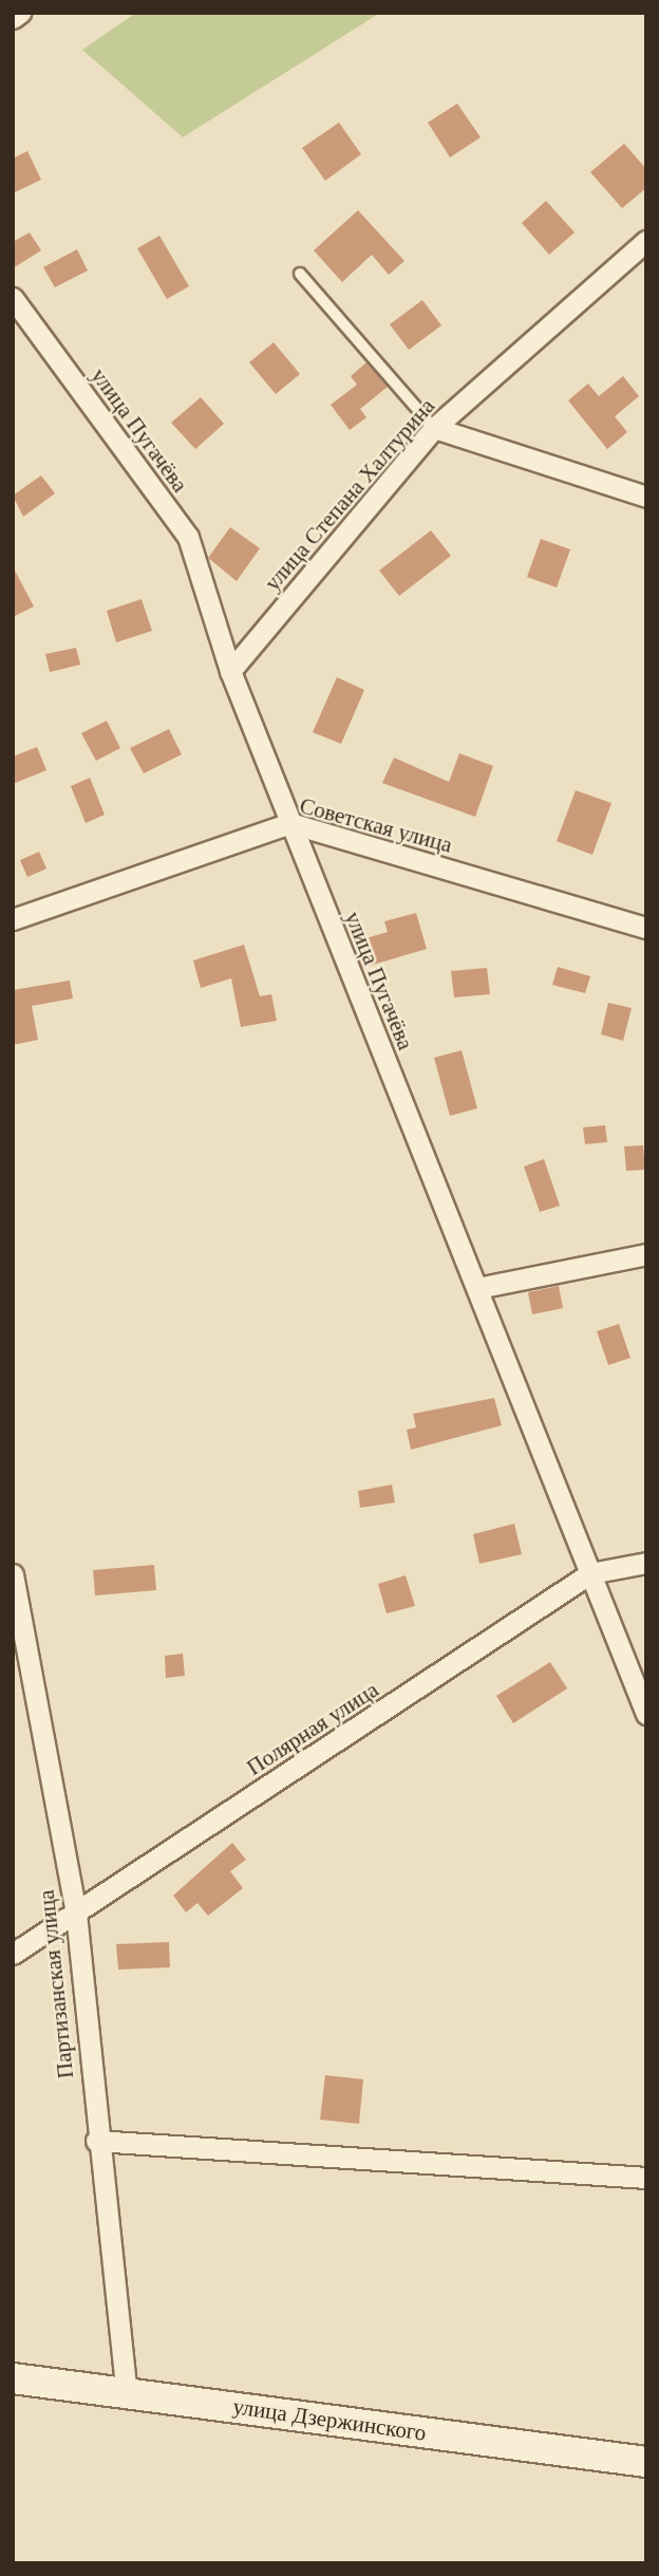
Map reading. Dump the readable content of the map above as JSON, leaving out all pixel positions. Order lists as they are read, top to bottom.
{
  "streets": {
    "street": [
      "улица Пугачёва",
      "улица Степана Халтурина",
      "Советская улица",
      "Полярная улица",
      "Партизанская улица",
      "улица Дзержинского"
    ]
  },
  "crossings": [
    ["улица Пугачёва", "улица Степана Халтурина"],
    ["улица Пугачёва", "Советская улица"],
    ["улица Пугачёва", "Полярная улица"],
    ["Полярная улица", "Партизанская улица"],
    ["Партизанская улица", "улица Дзержинского"]
  ]
}
